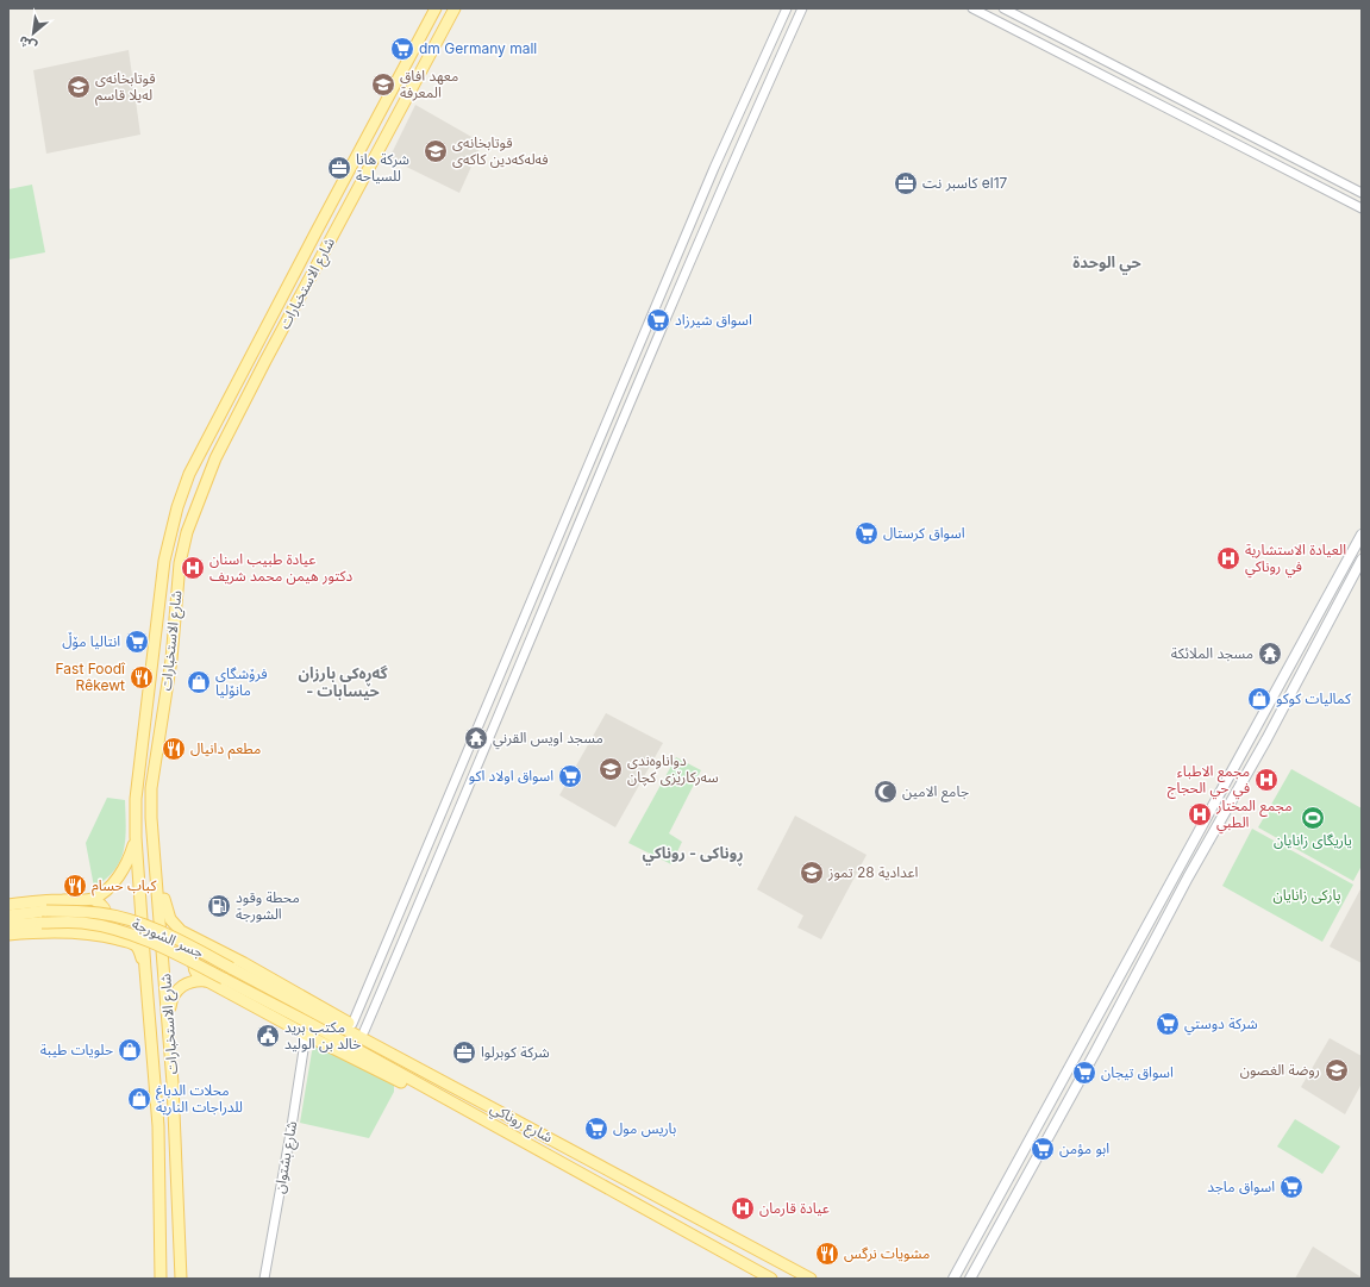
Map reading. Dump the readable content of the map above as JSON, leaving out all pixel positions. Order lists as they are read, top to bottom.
{
  "streets": {
    "main road": ["شارع الاستخبارات", "جسر الشورجة", "شارع روناكي"],
    "street": ["شارع بشتوان"]
  },
  "crossings": [
    ["جسر الشورجة", "شارع روناكي"]
  ],
  "districts": ["حي الوحدة", "گەڕەکی بارزان - حیسابات", "ڕوناکی - روناكي"],
  "parks": ["پارکی زانایان"],
  "places": {
    "supermarket": [
      "dm Germany mall",
      "اسواق شيرزاد",
      "اسواق كرستال",
      "انتالیا مۆڵ",
      "اسواق اولاد اكو",
      "شركة دوستي",
      "اسواق تيجان",
      "باريس مول",
      "ابو مؤمن",
      "اسواق ماجد"
    ],
    "school or university": [
      "معهد افاق المعرفة",
      "قوتابخانەی لەیلا قاسم",
      "قوتابخانەی فەلەکەدین کاکەی",
      "دواناوەندى سەركارێزى كچان",
      "اعدادية 28 تموز",
      "روضة الغصون"
    ],
    "office": ["شركة هانا للسياحة", "كاسبر نت el17", "شركة كوبرلوا"],
    "hospital": [
      "العيادة الاستشارية في روناكي",
      "عيادة طبيب اسنان دكتور هيمن محمد شريف",
      "مجمع الاطباء في حي الحجاج",
      "مجمع المختار الطبي",
      "عيادة قارمان"
    ],
    "temple": ["مسجد الملائكة", "مسجد اويس القرني"],
    "restaurant": [
      "Fast Foodî Rêkewt",
      "مطعم دانيال",
      "كباب حسام",
      "مشويات نرگس"
    ],
    "shop": [
      "فرۆشگای مانۆلیا",
      "كماليات كوكو",
      "حلويات طيبة",
      "محلات الدباغ للدراجات النارية"
    ],
    "mosque": ["جامع الامين"],
    "sports": ["یاریگای زانایان"],
    "fuel station": ["محطة وقود الشورجة"],
    "public building": ["مكتب بريد خالد بن الوليد"]
  },
  "north": "bottom left"
}
